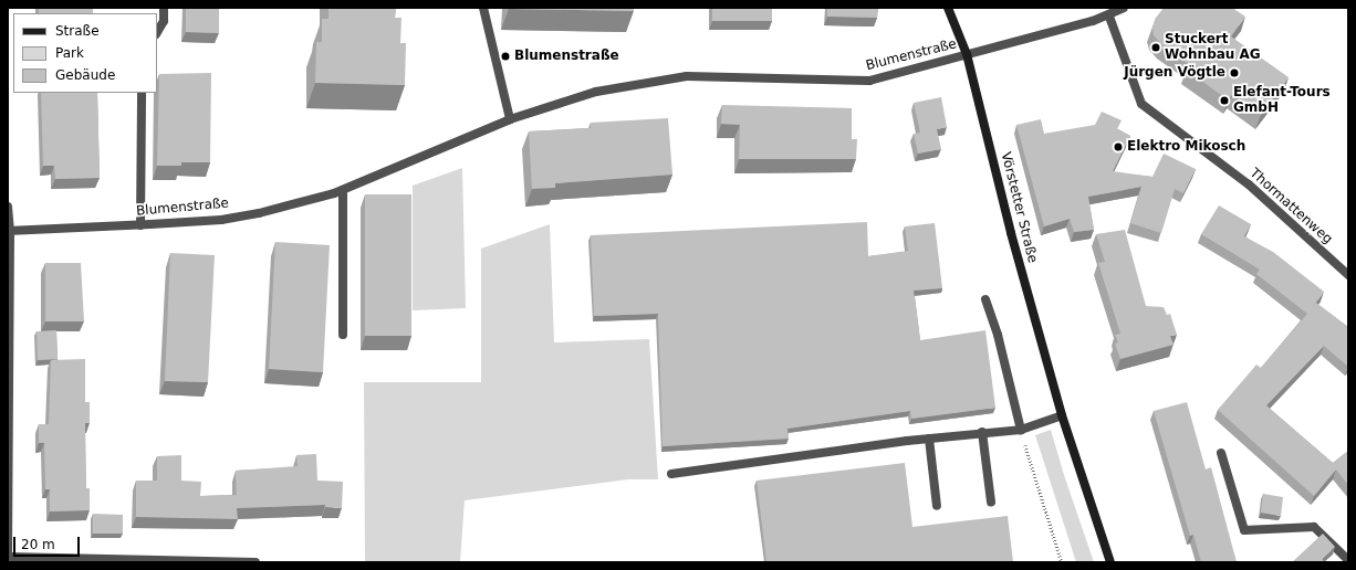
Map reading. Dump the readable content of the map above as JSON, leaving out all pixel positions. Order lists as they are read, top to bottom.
{
  "streets": {
    "street": ["Blumenstraße", "Thormattenweg", "Vörstetter Straße"]
  },
  "crossings": [
    ["Blumenstraße", "Thormattenweg"],
    ["Blumenstraße", "Vörstetter Straße"]
  ],
  "places": [
    "Stuckert Wohnbau AG",
    "Blumenstraße",
    "Jürgen Vögtle",
    "Elefant-Tours GmbH",
    "Elektro Mikosch"
  ],
  "legend": ["Straße", "Park", "Gebäude"],
  "scale_bar": "20 m"
}
